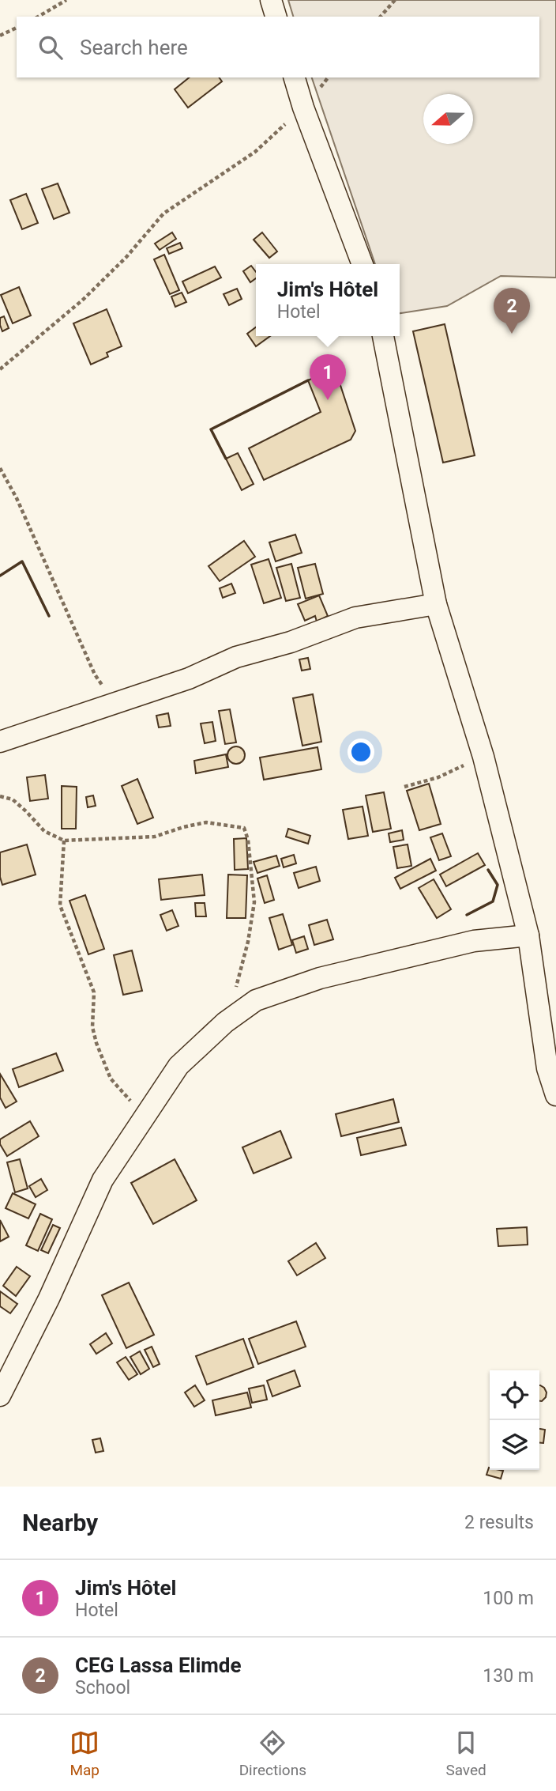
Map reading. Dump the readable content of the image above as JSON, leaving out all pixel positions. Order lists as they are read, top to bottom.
{
  "north": "left",
  "page": {
    "search": "Search here",
    "popup": ["Jim's Hôtel", "Hotel"],
    "pins": ["2", "1"],
    "heading": ["Nearby", "2 results"],
    "list": [
      {
        "mark": "1",
        "name": "Jim's Hôtel",
        "note": "Hotel",
        "value": "100 m"
      },
      {
        "mark": "2",
        "name": "CEG Lassa Elimde",
        "note": "School",
        "value": "130 m"
      }
    ],
    "nav": ["Map", "Directions", "Saved"]
  }
}
